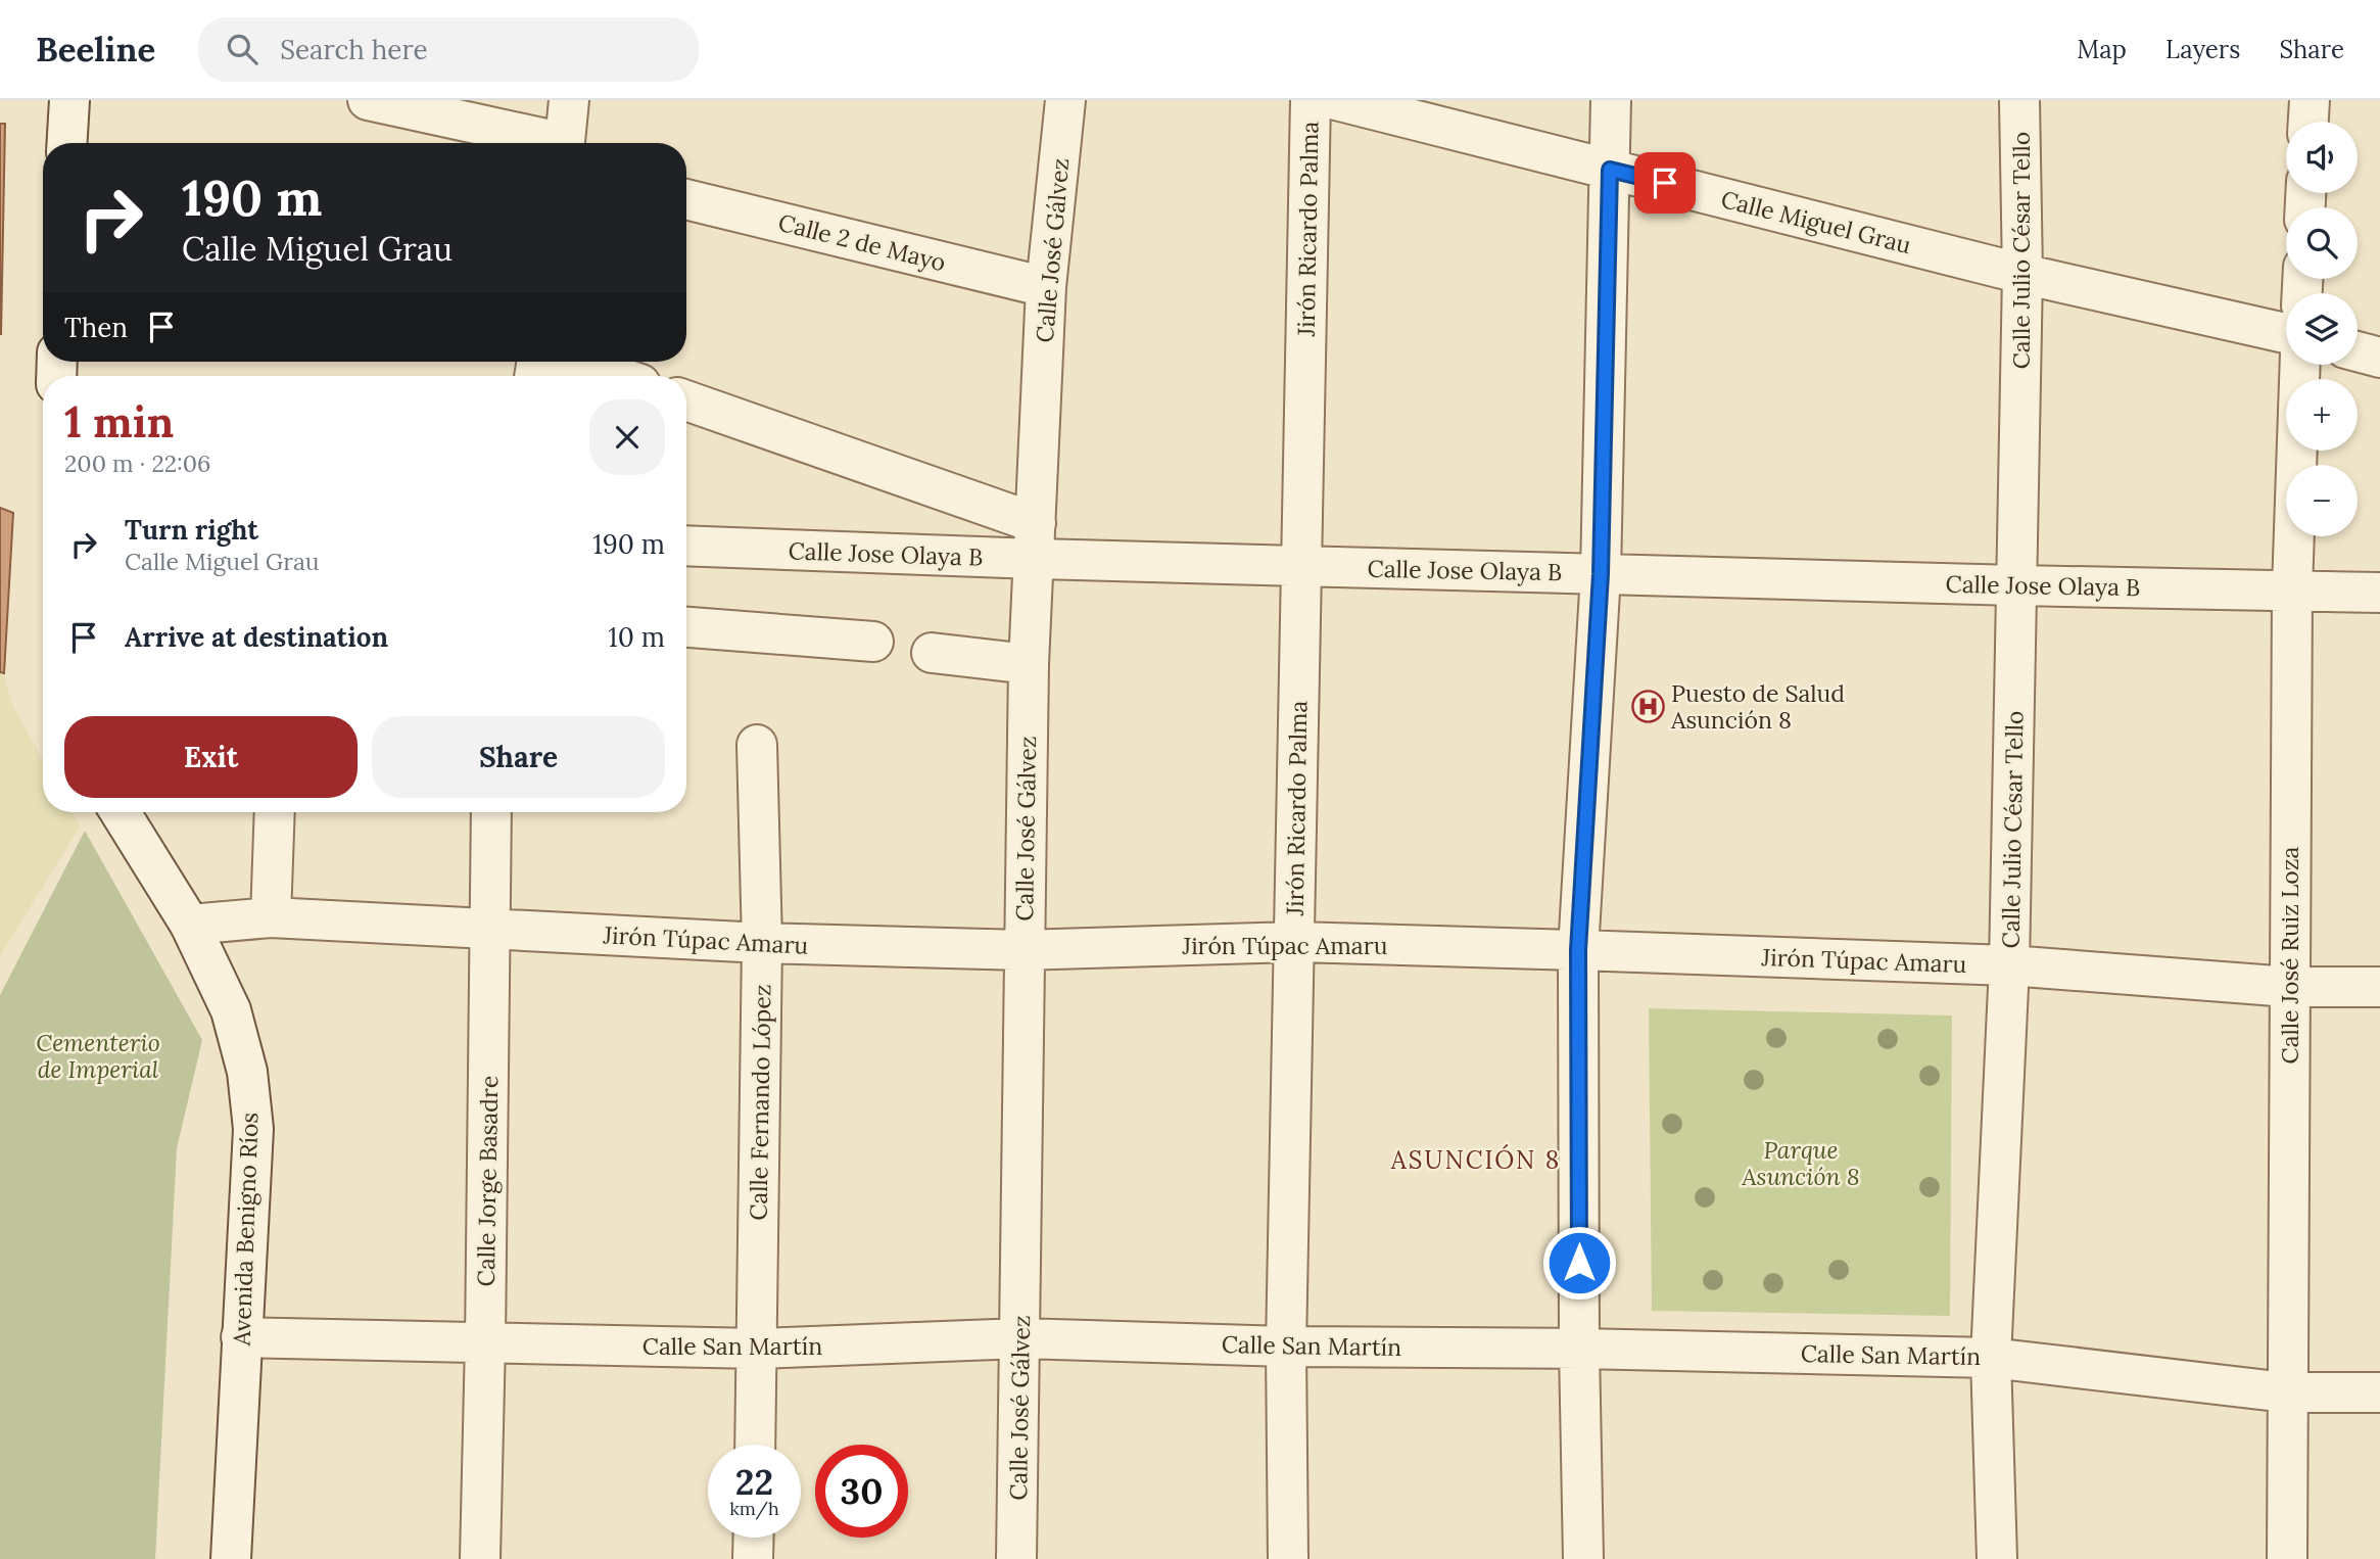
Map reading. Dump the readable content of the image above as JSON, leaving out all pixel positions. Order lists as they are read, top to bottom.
{
  "streets": {
    "street": [
      "Calle Miguel Grau",
      "Jirón Ricardo Palma",
      "Calle 2 de Mayo",
      "Calle José Gálvez",
      "Calle Julio César Tello",
      "Calle Jose Olaya B",
      "Jirón Túpac Amaru",
      "Calle José Ruiz Loza",
      "Calle Fernando López",
      "Calle Jorge Basadre",
      "Avenida Benigno Ríos",
      "Calle San Martín"
    ]
  },
  "crossings": [
    ["Calle Miguel Grau", "Calle Julio César Tello"],
    ["Jirón Ricardo Palma", "Calle Jose Olaya B"],
    ["Jirón Ricardo Palma", "Jirón Túpac Amaru"],
    ["Jirón Ricardo Palma", "Calle San Martín"],
    ["Calle 2 de Mayo", "Calle José Gálvez"],
    ["Calle José Gálvez", "Calle Jose Olaya B"],
    ["Calle José Gálvez", "Jirón Túpac Amaru"],
    ["Calle José Gálvez", "Calle San Martín"],
    ["Calle Julio César Tello", "Calle Jose Olaya B"],
    ["Calle Julio César Tello", "Jirón Túpac Amaru"],
    ["Calle Julio César Tello", "Calle San Martín"],
    ["Calle Jose Olaya B", "Calle José Ruiz Loza"],
    ["Jirón Túpac Amaru", "Calle José Ruiz Loza"],
    ["Jirón Túpac Amaru", "Calle Fernando López"],
    ["Jirón Túpac Amaru", "Calle Jorge Basadre"],
    ["Jirón Túpac Amaru", "Avenida Benigno Ríos"],
    ["Calle José Ruiz Loza", "Calle San Martín"],
    ["Calle Fernando López", "Calle San Martín"],
    ["Calle Jorge Basadre", "Calle San Martín"],
    ["Avenida Benigno Ríos", "Calle San Martín"]
  ],
  "districts": ["ASUNCIÓN 8"],
  "parks": ["Cementerio de Imperial", "Parque Asunción 8"],
  "places": {
    "hospital": ["Puesto de Salud Asunción 8"]
  },
  "page": {
    "header": "Beeline",
    "search": "Search here",
    "nav": ["Map", "Layers", "Share"],
    "map_buttons": ["+", "−"],
    "turn": ["190 m", "Calle Miguel Grau"],
    "then": "Then",
    "heading": ["1 min", "200 m · 22:06"],
    "list": [
      {
        "name": "Turn right",
        "note": "Calle Miguel Grau",
        "value": "190 m"
      },
      {
        "name": "Arrive at destination",
        "value": "10 m"
      }
    ],
    "buttons": ["Exit", "Share"],
    "speed": "22 km/h",
    "limit": "30"
  }
}
